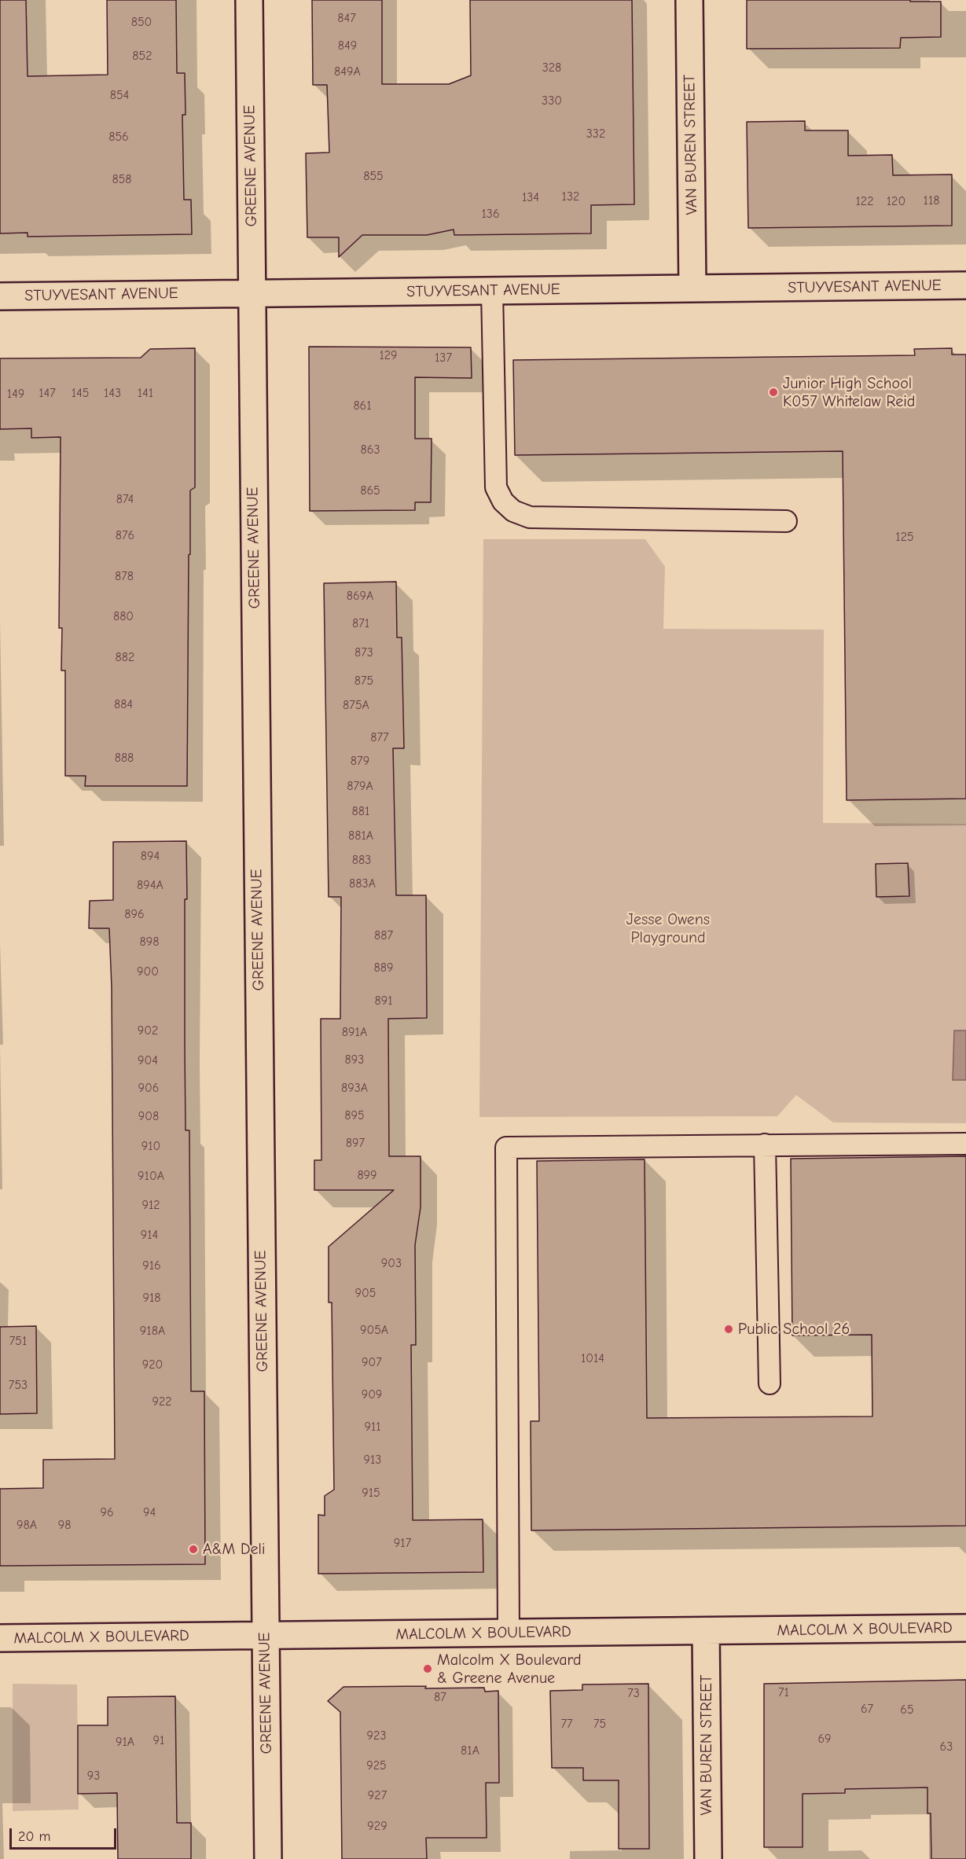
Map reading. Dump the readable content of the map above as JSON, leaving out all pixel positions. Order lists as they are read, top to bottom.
{
  "streets": {
    "street": [
      "VAN BUREN STREET",
      "GREENE AVENUE",
      "STUYVESANT AVENUE",
      "MALCOLM X BOULEVARD"
    ]
  },
  "crossings": [
    ["VAN BUREN STREET", "STUYVESANT AVENUE"],
    ["VAN BUREN STREET", "MALCOLM X BOULEVARD"],
    ["GREENE AVENUE", "STUYVESANT AVENUE"],
    ["GREENE AVENUE", "MALCOLM X BOULEVARD"]
  ],
  "parks": ["Jesse Owens Playground"],
  "places": [
    "Junior High School K057 Whitelaw Reid",
    "Public School 26",
    "A&M Deli",
    "Malcolm X Boulevard & Greene Avenue"
  ],
  "house_numbers": [
    "847",
    "850",
    "849",
    "852",
    "328",
    "849A",
    "854",
    "330",
    "332",
    "856",
    "855",
    "858",
    "132",
    "134",
    "118",
    "122",
    "120",
    "136",
    "129",
    "137",
    "147",
    "145",
    "143",
    "141",
    "149",
    "861",
    "863",
    "865",
    "874",
    "876",
    "125",
    "878",
    "869A",
    "880",
    "871",
    "873",
    "882",
    "875",
    "884",
    "875A",
    "877",
    "888",
    "879",
    "879A",
    "881",
    "881A",
    "894",
    "883",
    "883A",
    "894A",
    "896",
    "887",
    "898",
    "889",
    "900",
    "891",
    "902",
    "891A",
    "893",
    "904",
    "906",
    "893A",
    "895",
    "908",
    "897",
    "910",
    "899",
    "910A",
    "912",
    "914",
    "903",
    "916",
    "905",
    "918",
    "905A",
    "918A",
    "751",
    "1014",
    "907",
    "920",
    "753",
    "909",
    "922",
    "911",
    "913",
    "915",
    "96",
    "94",
    "98A",
    "98",
    "917",
    "71",
    "73",
    "87",
    "67",
    "65",
    "77",
    "75",
    "923",
    "69",
    "91",
    "91A",
    "63",
    "81A",
    "925",
    "93",
    "927",
    "929"
  ],
  "scale_bar": "20 m"
}
